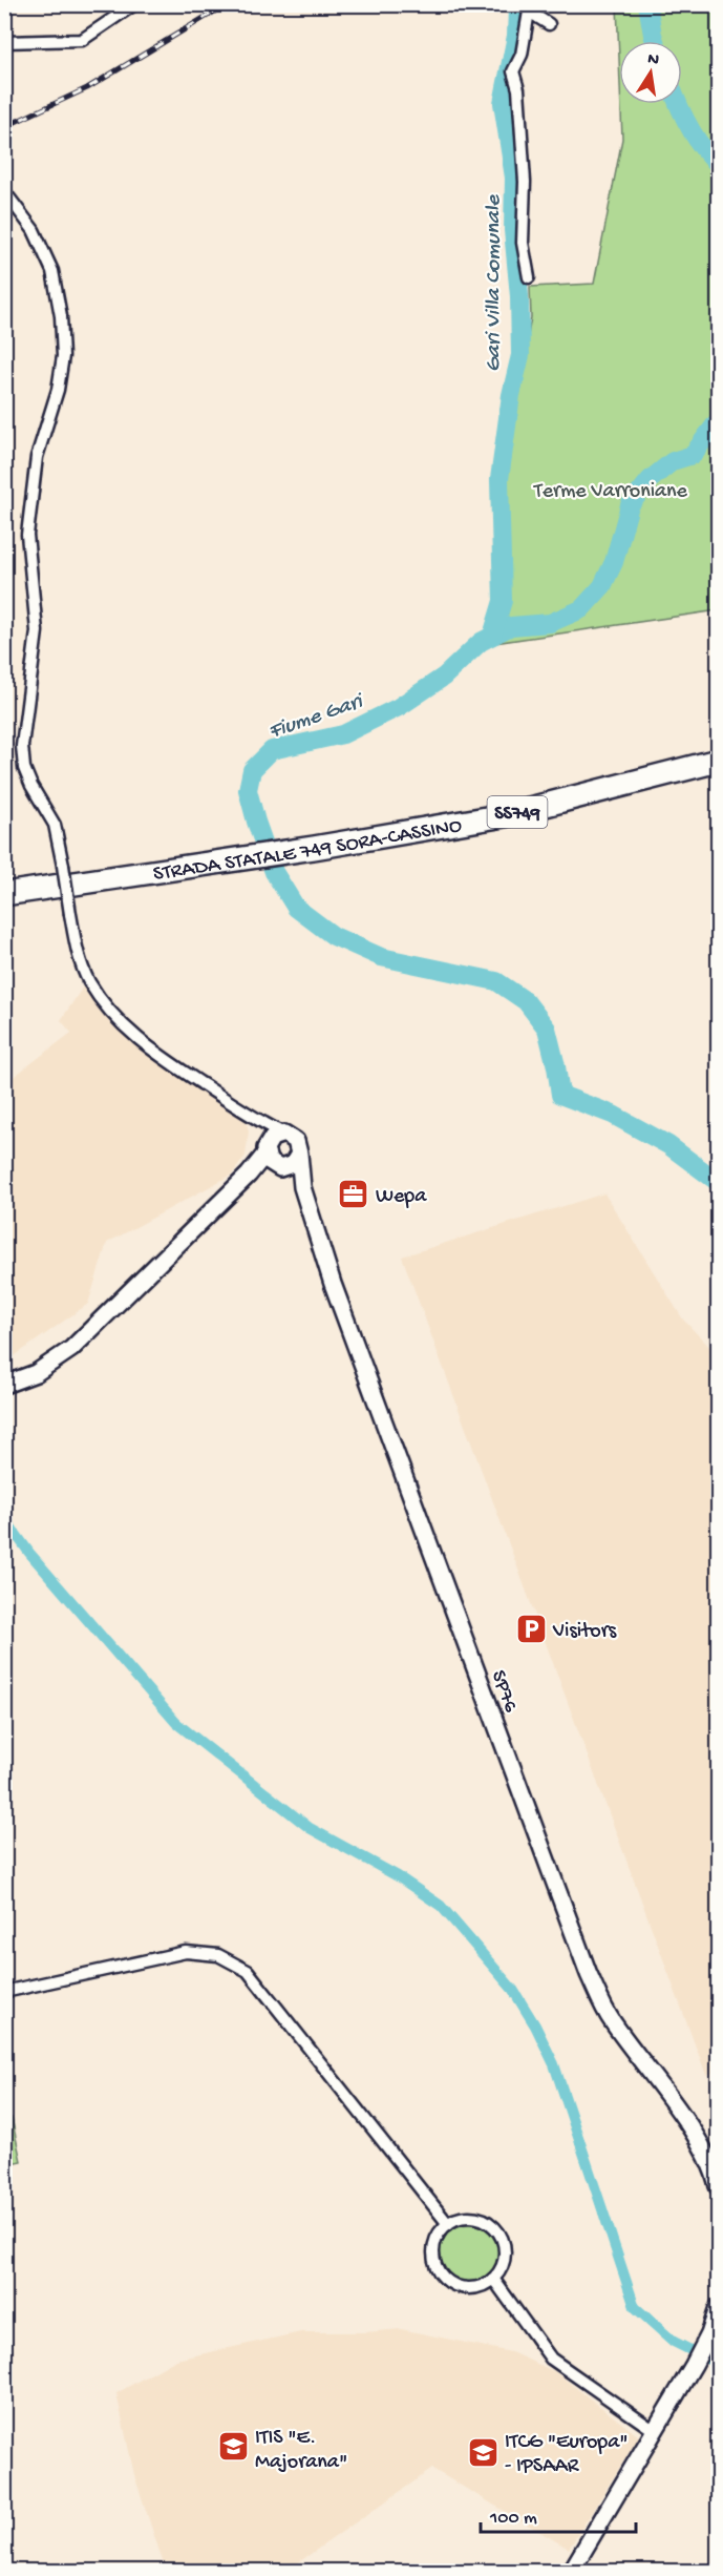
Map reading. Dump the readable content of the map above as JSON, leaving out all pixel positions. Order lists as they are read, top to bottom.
{
  "streets": {
    "highway": ["SS749", "STRADA STATALE 749 SORA-CASSINO"],
    "street": ["SP76"]
  },
  "water": ["Gari Villa Comunale", "Fiume Gari"],
  "parks": ["Terme Varroniane"],
  "places": {
    "office": ["Wepa"],
    "parking": ["Visitors"],
    "school or university": ["ITIS \"E. Majorana\"", "ITCG \"Europa\" - IPSAAR"]
  },
  "scale_bar": "100 m",
  "north": "top"
}
